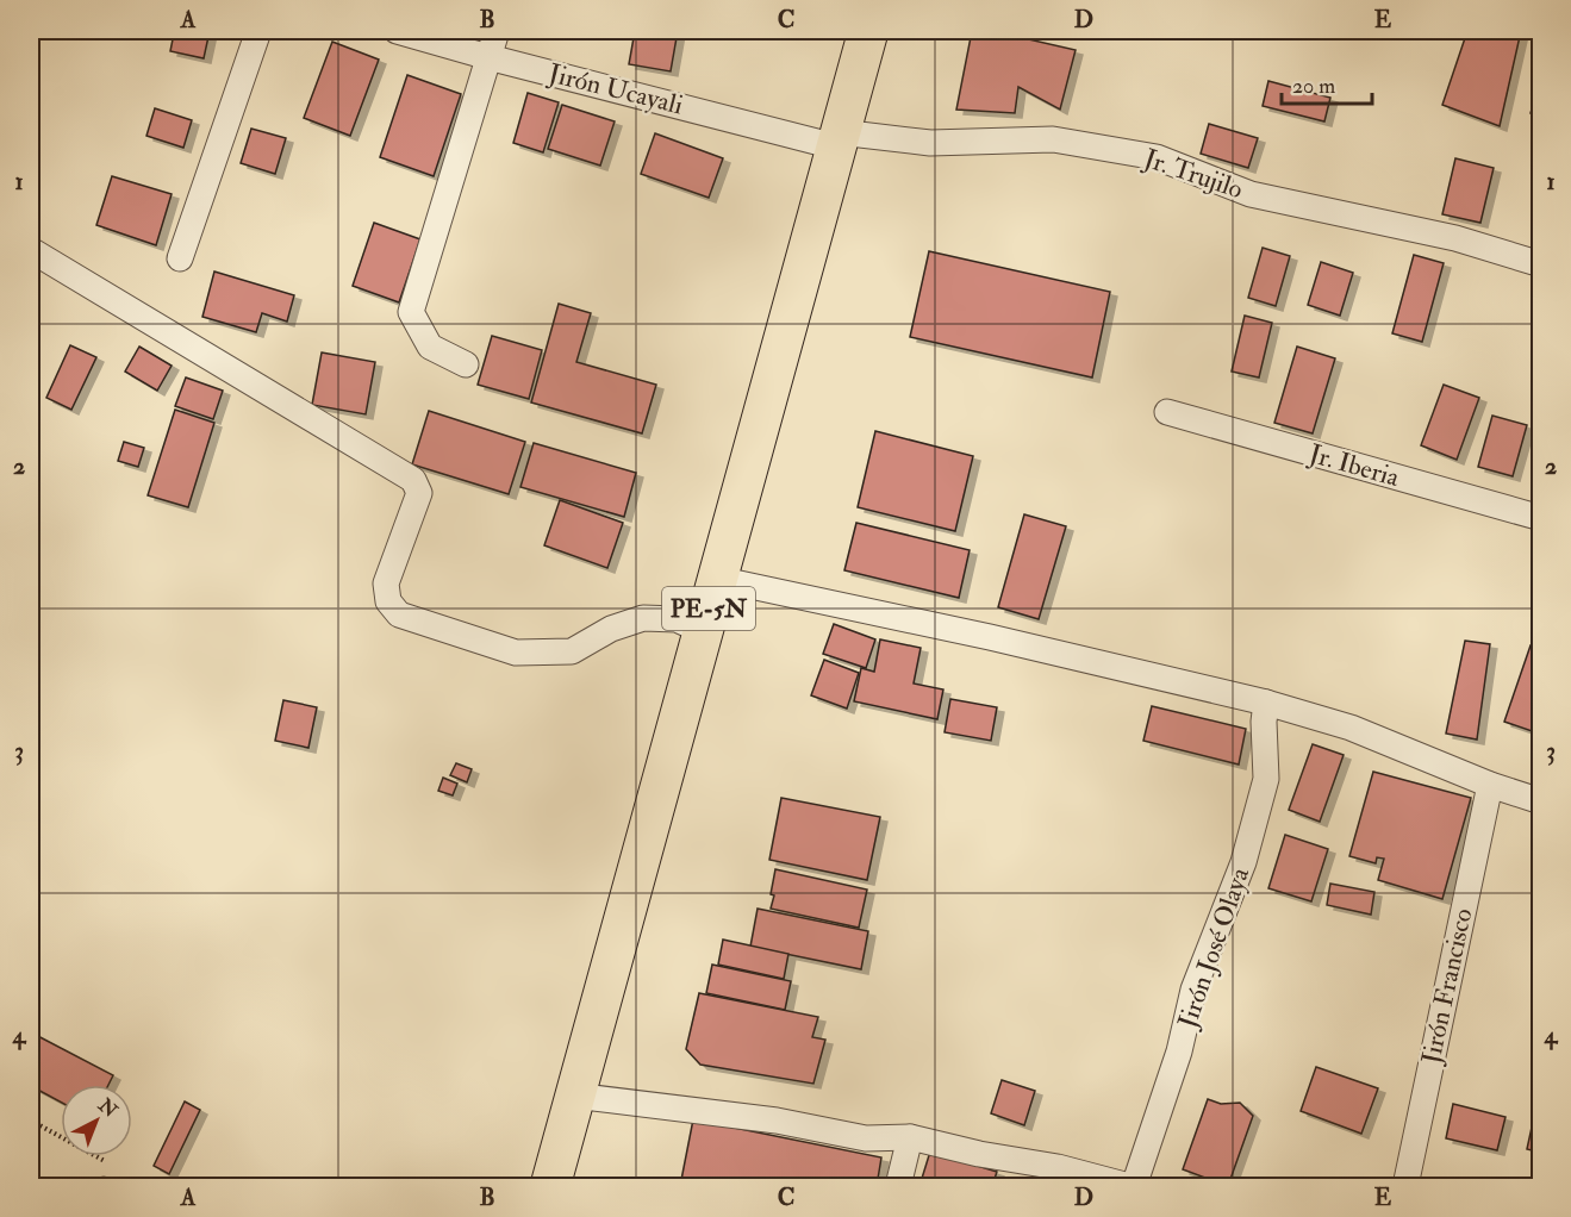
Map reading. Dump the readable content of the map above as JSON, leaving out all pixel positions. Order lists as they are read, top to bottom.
{
  "streets": {
    "highway": ["PE-5N"],
    "street": [
      "Jirón Ucayali",
      "Jr. Trujilo",
      "Jr. Iberia",
      "Jirón José Olaya",
      "Jirón Francisco"
    ]
  },
  "crossings": [
    ["Jirón Ucayali", "Jr. Trujilo"],
    ["Jirón Ucayali", "PE-5N"],
    ["Jr. Trujilo", "PE-5N"]
  ],
  "scale_bar": "20 m",
  "north": "top right",
  "grid": {
    "columns": [
      "A",
      "B",
      "C",
      "D",
      "E"
    ],
    "rows": [
      "1",
      "2",
      "3",
      "4"
    ]
  }
}
